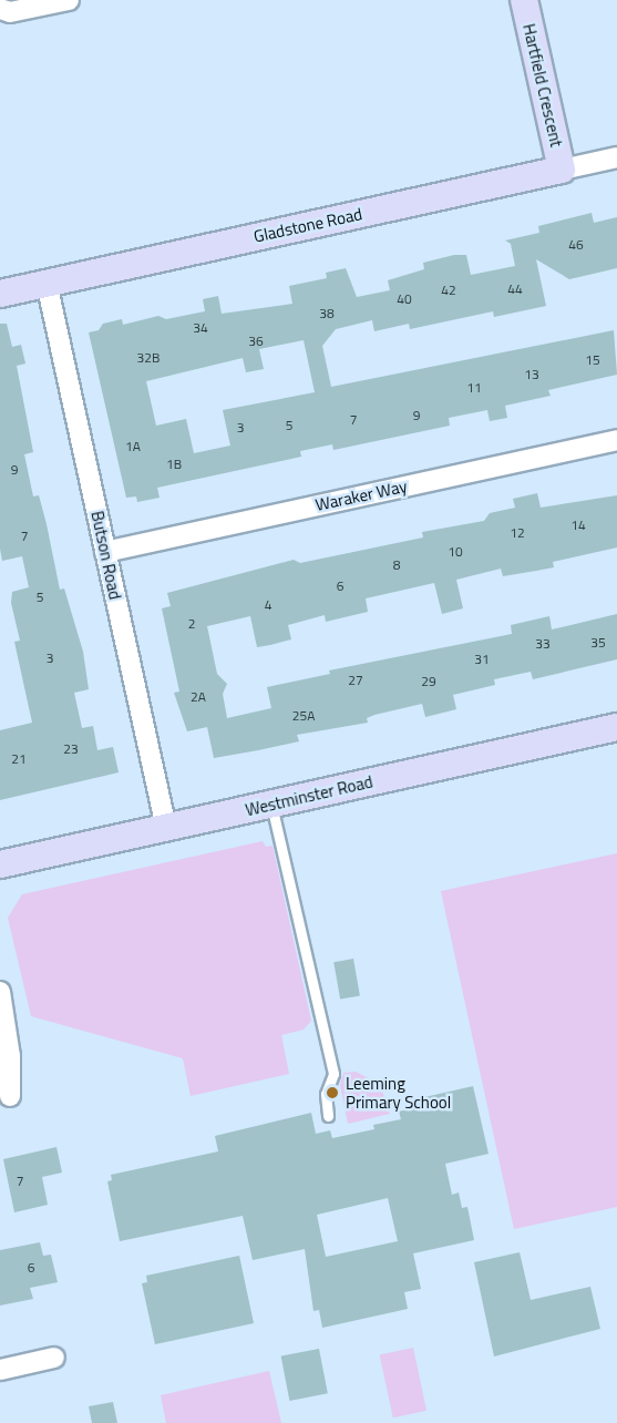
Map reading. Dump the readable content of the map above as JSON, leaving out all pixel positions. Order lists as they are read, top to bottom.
{
  "streets": {
    "street": [
      "Hartfield Crescent",
      "Gladstone Road",
      "Waraker Way",
      "Butson Road",
      "Westminster Road"
    ]
  },
  "crossings": [
    ["Hartfield Crescent", "Gladstone Road"],
    ["Gladstone Road", "Butson Road"],
    ["Waraker Way", "Butson Road"],
    ["Butson Road", "Westminster Road"]
  ],
  "places": ["Leeming Primary School"],
  "house_numbers": [
    "46",
    "44",
    "42",
    "40",
    "38",
    "34",
    "36",
    "32B",
    "15",
    "13",
    "11",
    "9",
    "7",
    "5",
    "3",
    "1A",
    "1B",
    "9",
    "14",
    "12",
    "7",
    "10",
    "8",
    "6",
    "5",
    "4",
    "2",
    "35",
    "33",
    "3",
    "31",
    "27",
    "29",
    "2A",
    "25A",
    "23",
    "21",
    "7",
    "6"
  ]
}
